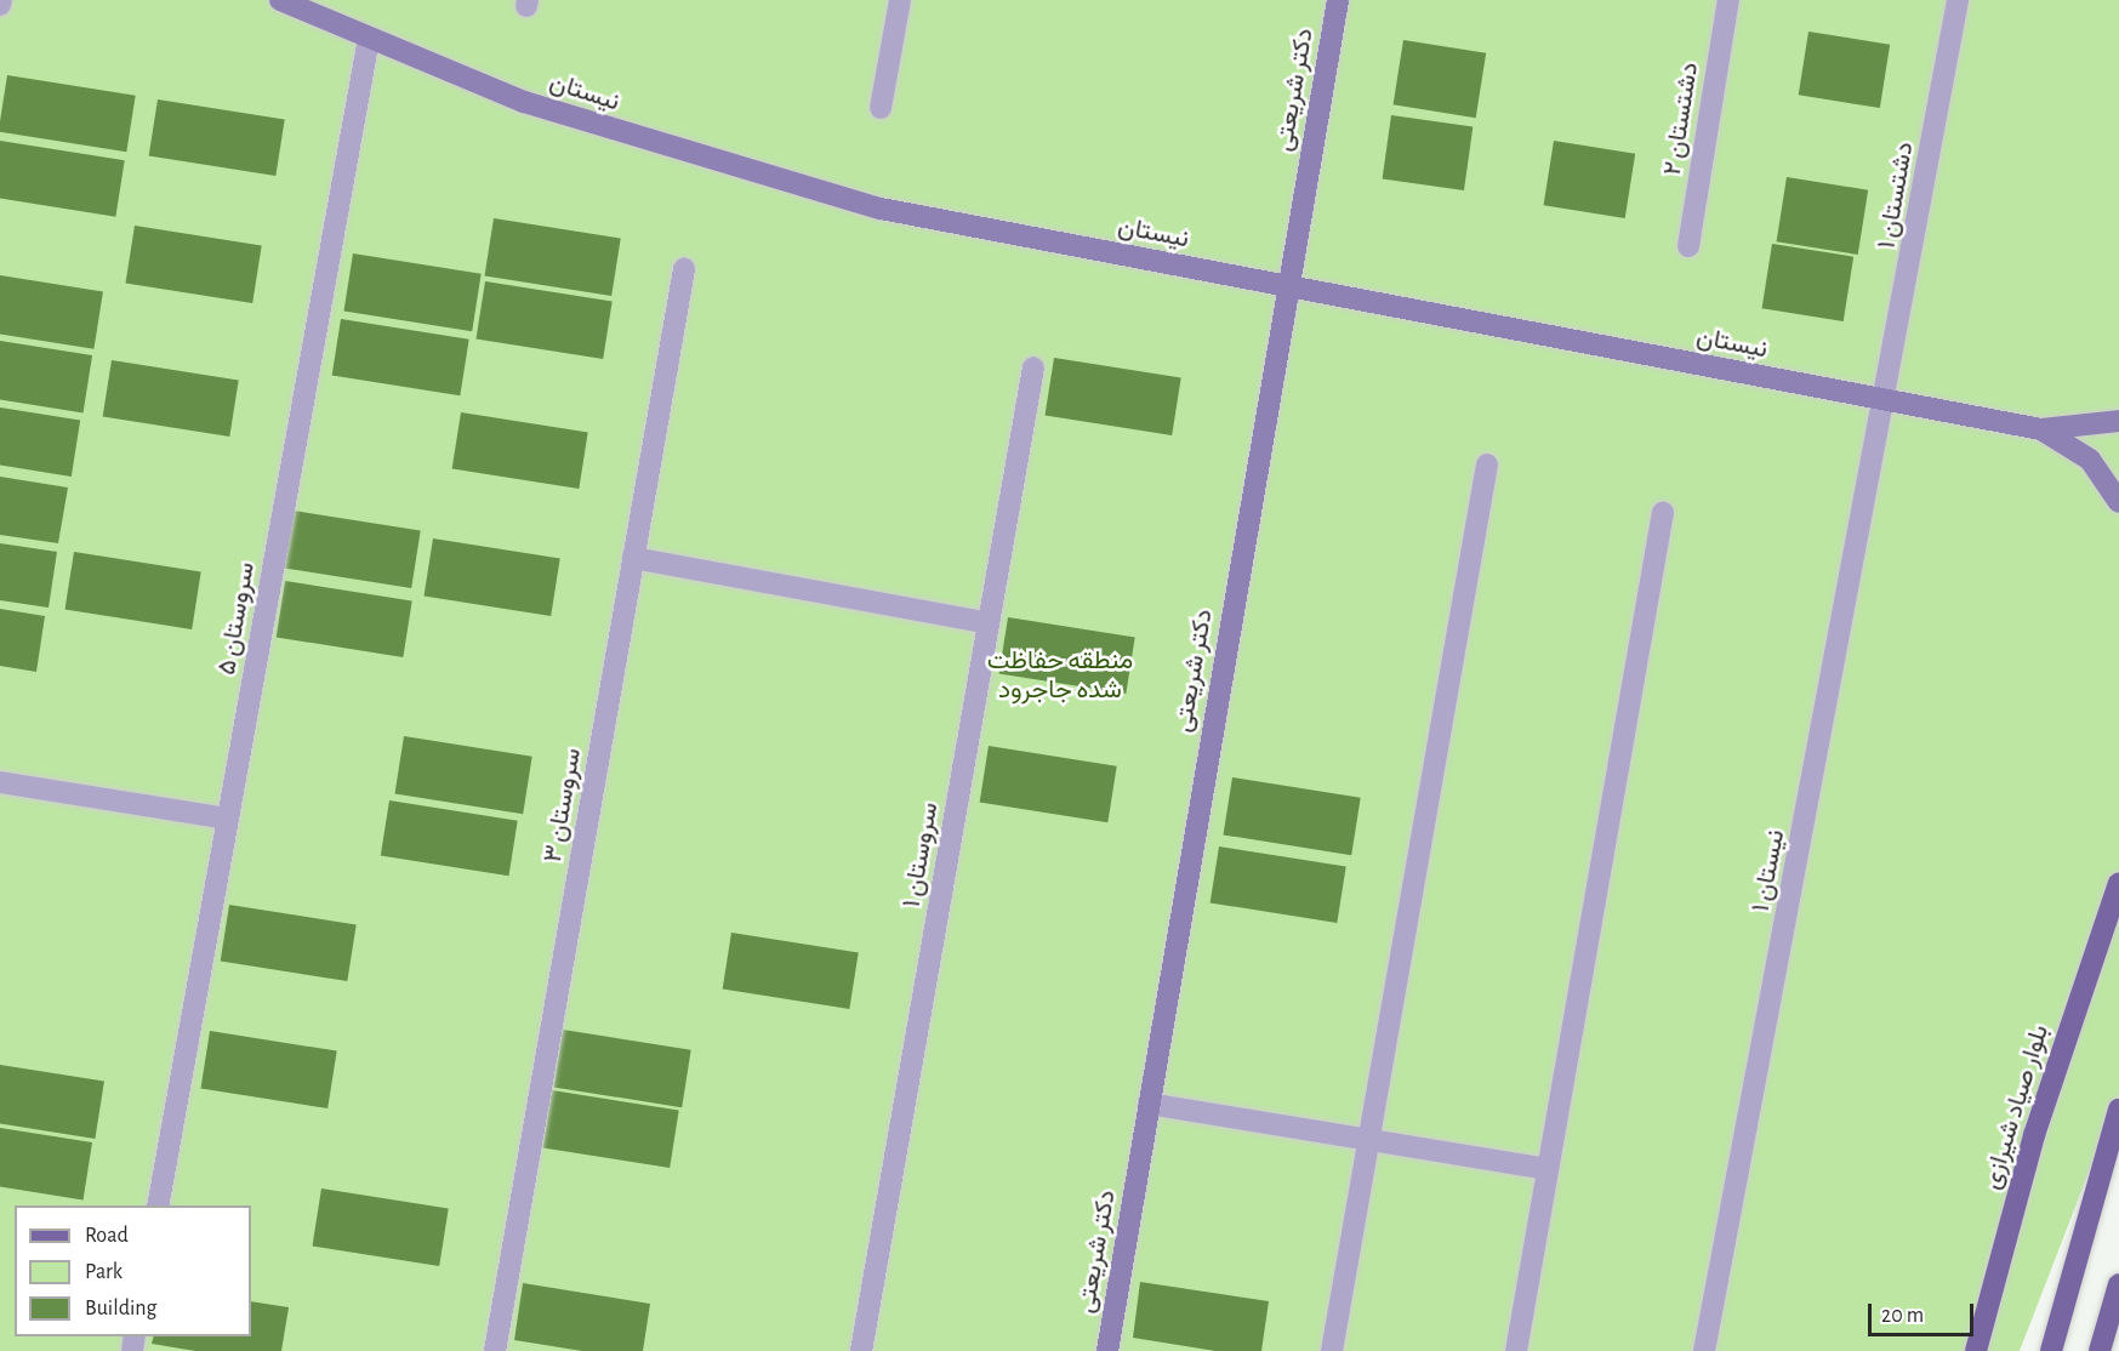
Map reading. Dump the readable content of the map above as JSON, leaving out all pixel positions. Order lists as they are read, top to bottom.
{
  "streets": {
    "main road": ["بلوار صیاد شیرازی"],
    "street": [
      "دکتر شریعتی",
      "نیستان",
      "دشتستان ۲",
      "دشتستان ۱",
      "سروستان ۵",
      "سروستان ۳",
      "سروستان ۱",
      "نیستان ۱"
    ]
  },
  "crossings": [
    ["دکتر شریعتی", "نیستان"],
    ["نیستان", "دشتستان ۱"],
    ["نیستان", "سروستان ۵"],
    ["نیستان", "نیستان ۱"],
    ["دشتستان ۱", "نیستان ۱"]
  ],
  "parks": ["منطقه حفاظت شده جاجرود"],
  "legend": ["Road", "Park", "Building"],
  "scale_bar": "20 m"
}
